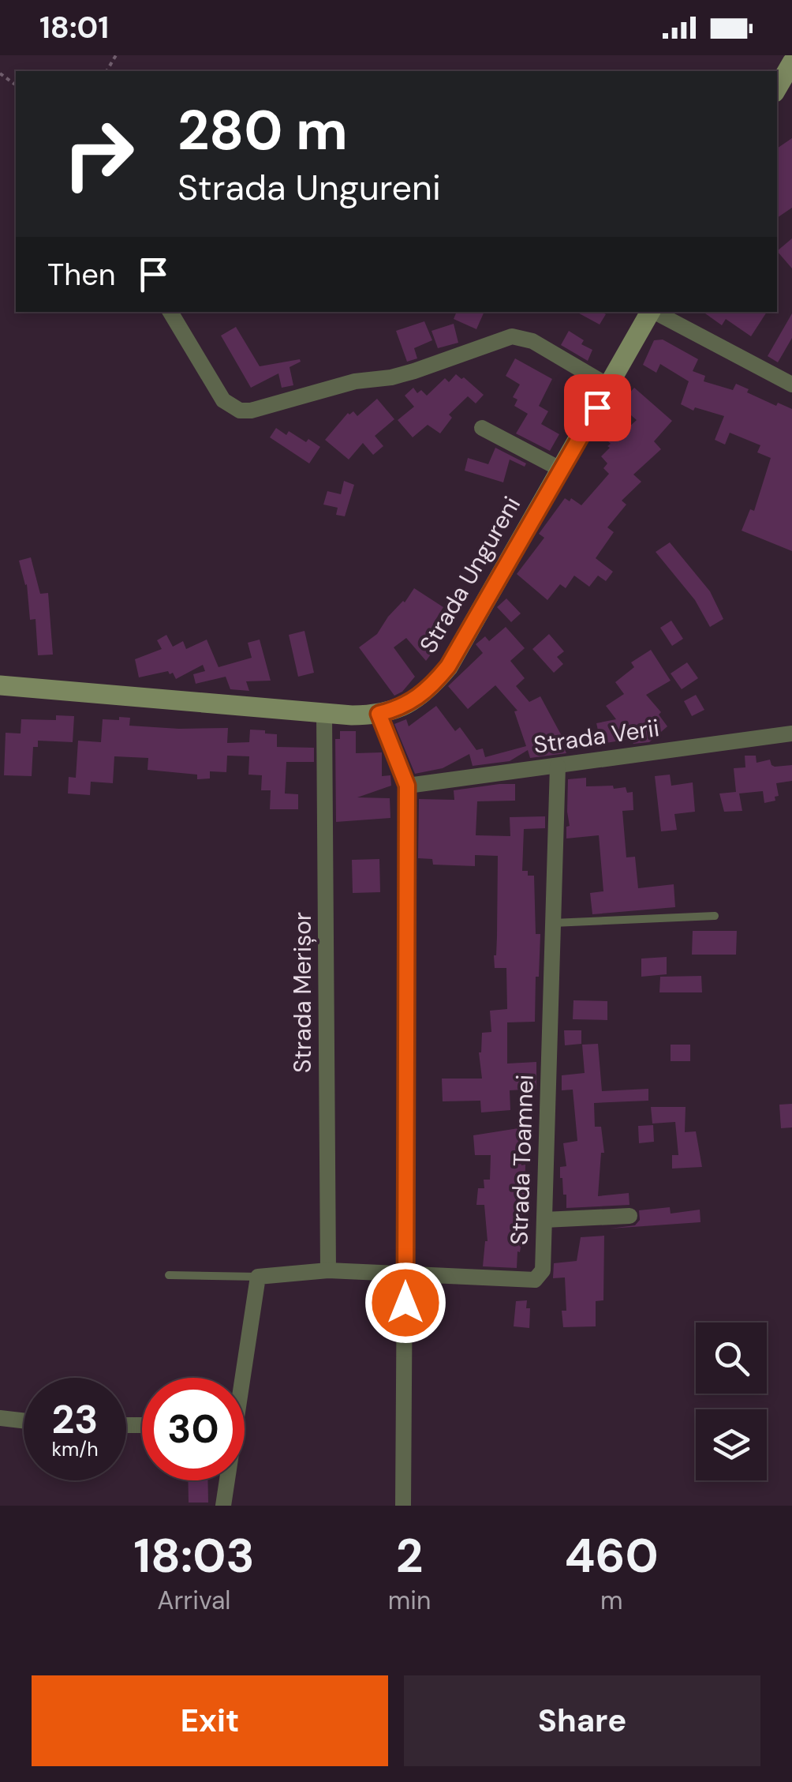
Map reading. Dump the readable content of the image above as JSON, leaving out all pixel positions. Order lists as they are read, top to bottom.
{
  "streets": {
    "main road": ["Strada Ungureni"],
    "street": ["Strada Verii", "Strada Merișor", "Strada Toamnei"]
  },
  "crossings": [
    ["Strada Ungureni", "Strada Merișor"],
    ["Strada Verii", "Strada Toamnei"],
    ["Strada Merișor", "Strada Toamnei"]
  ],
  "page": {
    "status": "18:01",
    "turn": ["280 m", "Strada Ungureni"],
    "then": "Then",
    "speed": "23 km/h",
    "limit": "30",
    "eta": [
      "18:03",
      "Arrival",
      "2",
      "min",
      "460",
      "m"
    ],
    "buttons": ["Exit", "Share"]
  }
}
